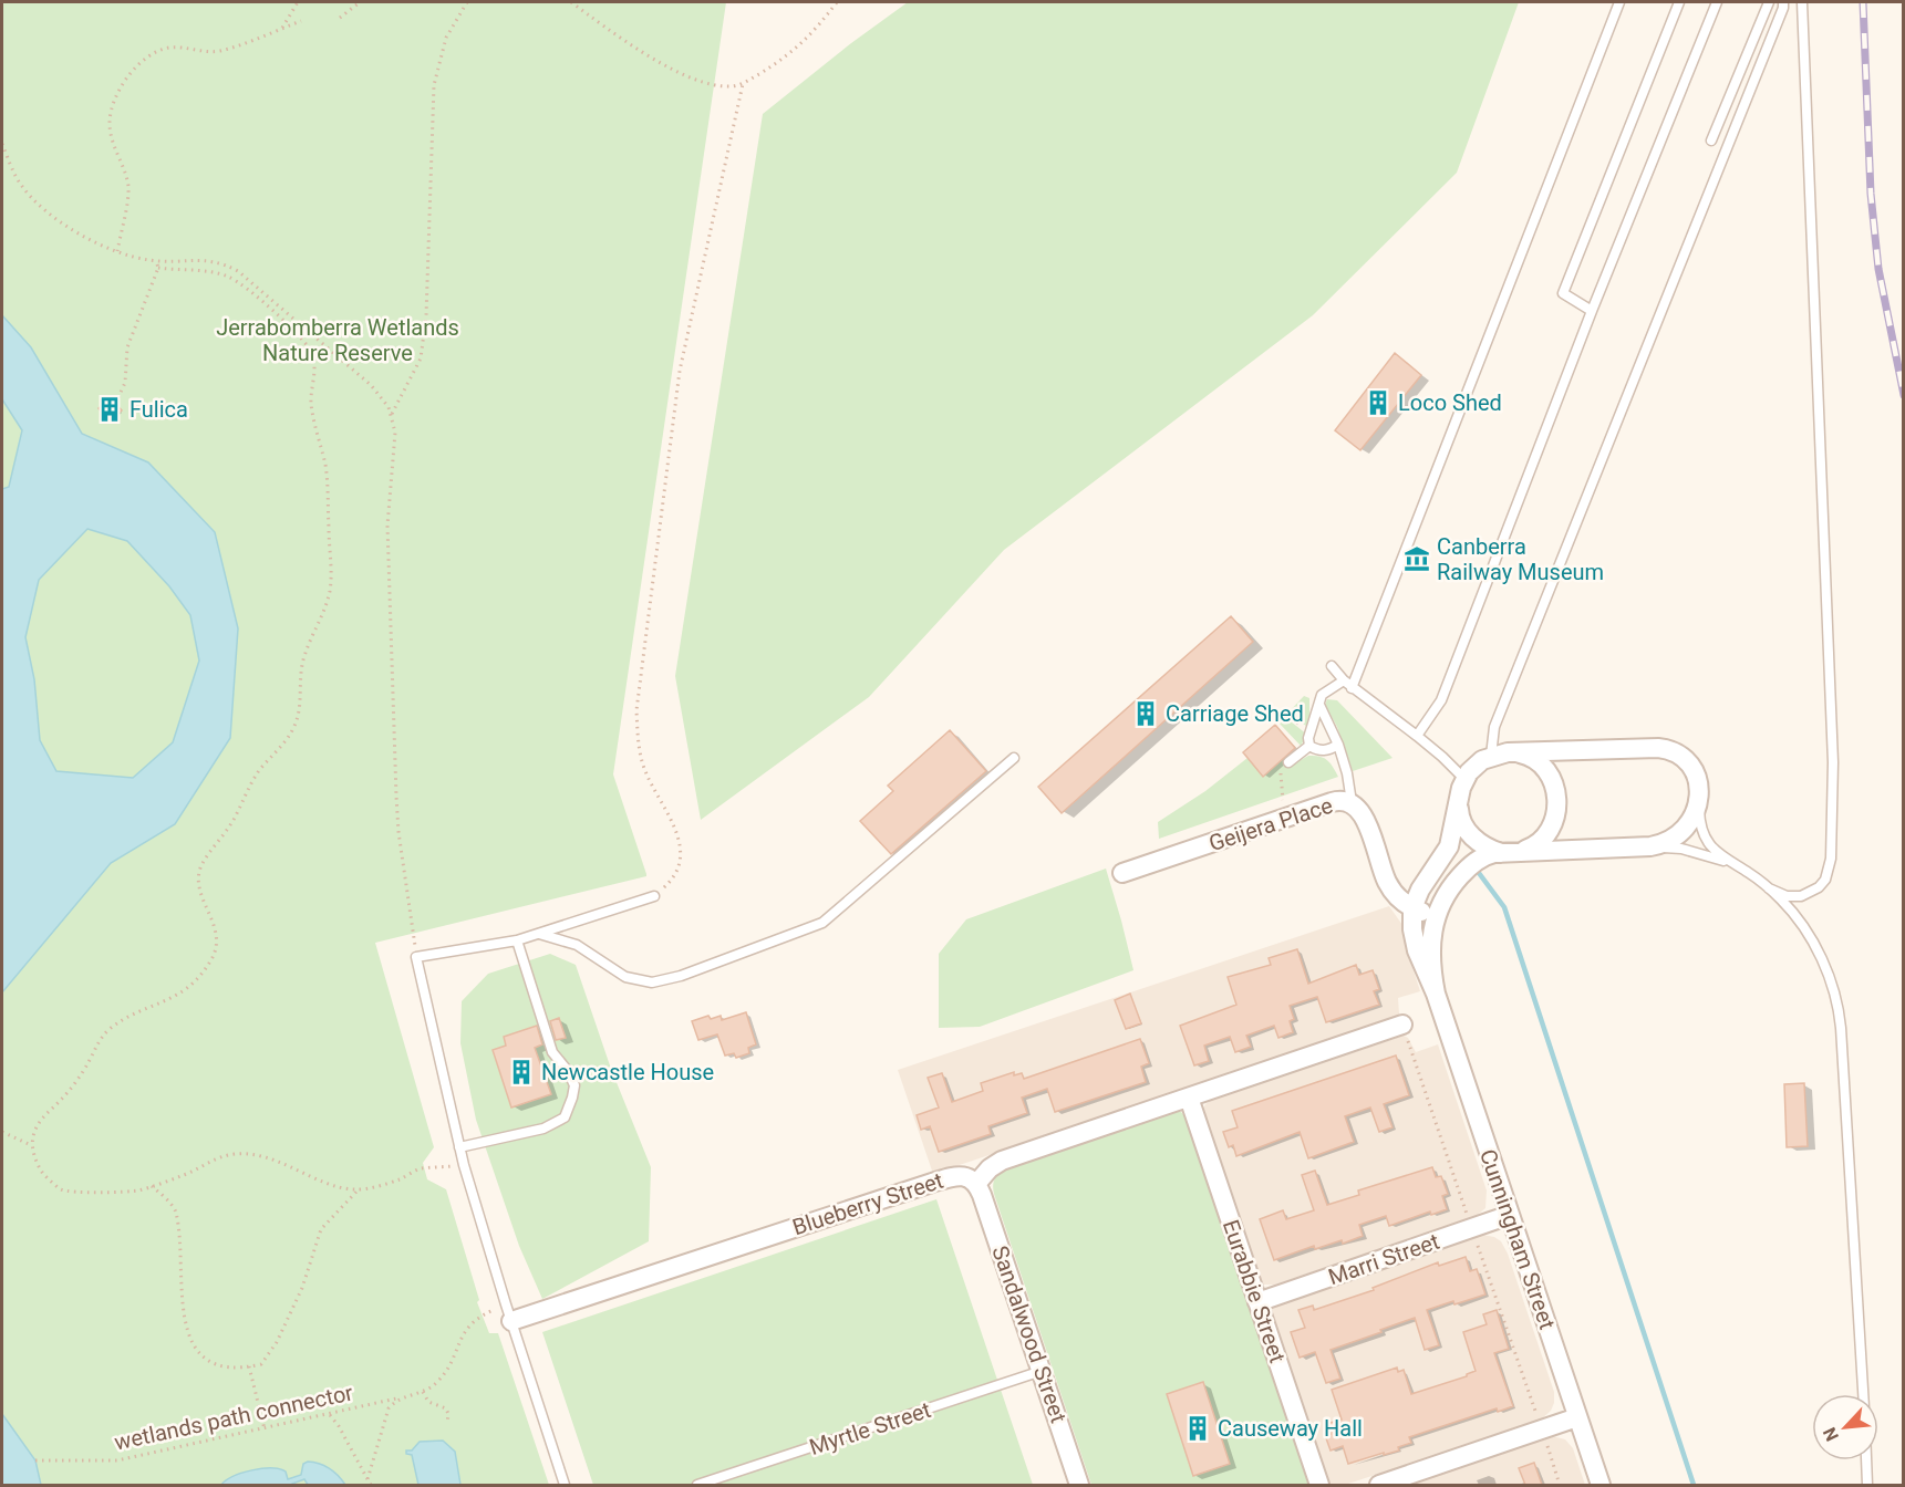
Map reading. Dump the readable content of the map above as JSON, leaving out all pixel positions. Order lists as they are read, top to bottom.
{
  "streets": {
    "street": [
      "Geijera Place",
      "Blueberry Street",
      "Cunningham Street",
      "Marri Street",
      "Eurabbie Street",
      "Sandalwood Street"
    ],
    "lane": ["Myrtle Street"],
    "path": ["wetlands path connector"]
  },
  "crossings": [
    ["Geijera Place", "Cunningham Street"],
    ["Blueberry Street", "Eurabbie Street"],
    ["Blueberry Street", "Sandalwood Street"],
    ["Cunningham Street", "Marri Street"],
    ["Marri Street", "Eurabbie Street"],
    ["Sandalwood Street", "Myrtle Street"]
  ],
  "parks": ["Jerrabomberra Wetlands Nature Reserve"],
  "places": {
    "building": [
      "Loco Shed",
      "Fulica",
      "Carriage Shed",
      "Newcastle House",
      "Causeway Hall"
    ],
    "museum": ["Canberra Railway Museum"]
  },
  "north": "bottom left"
}
